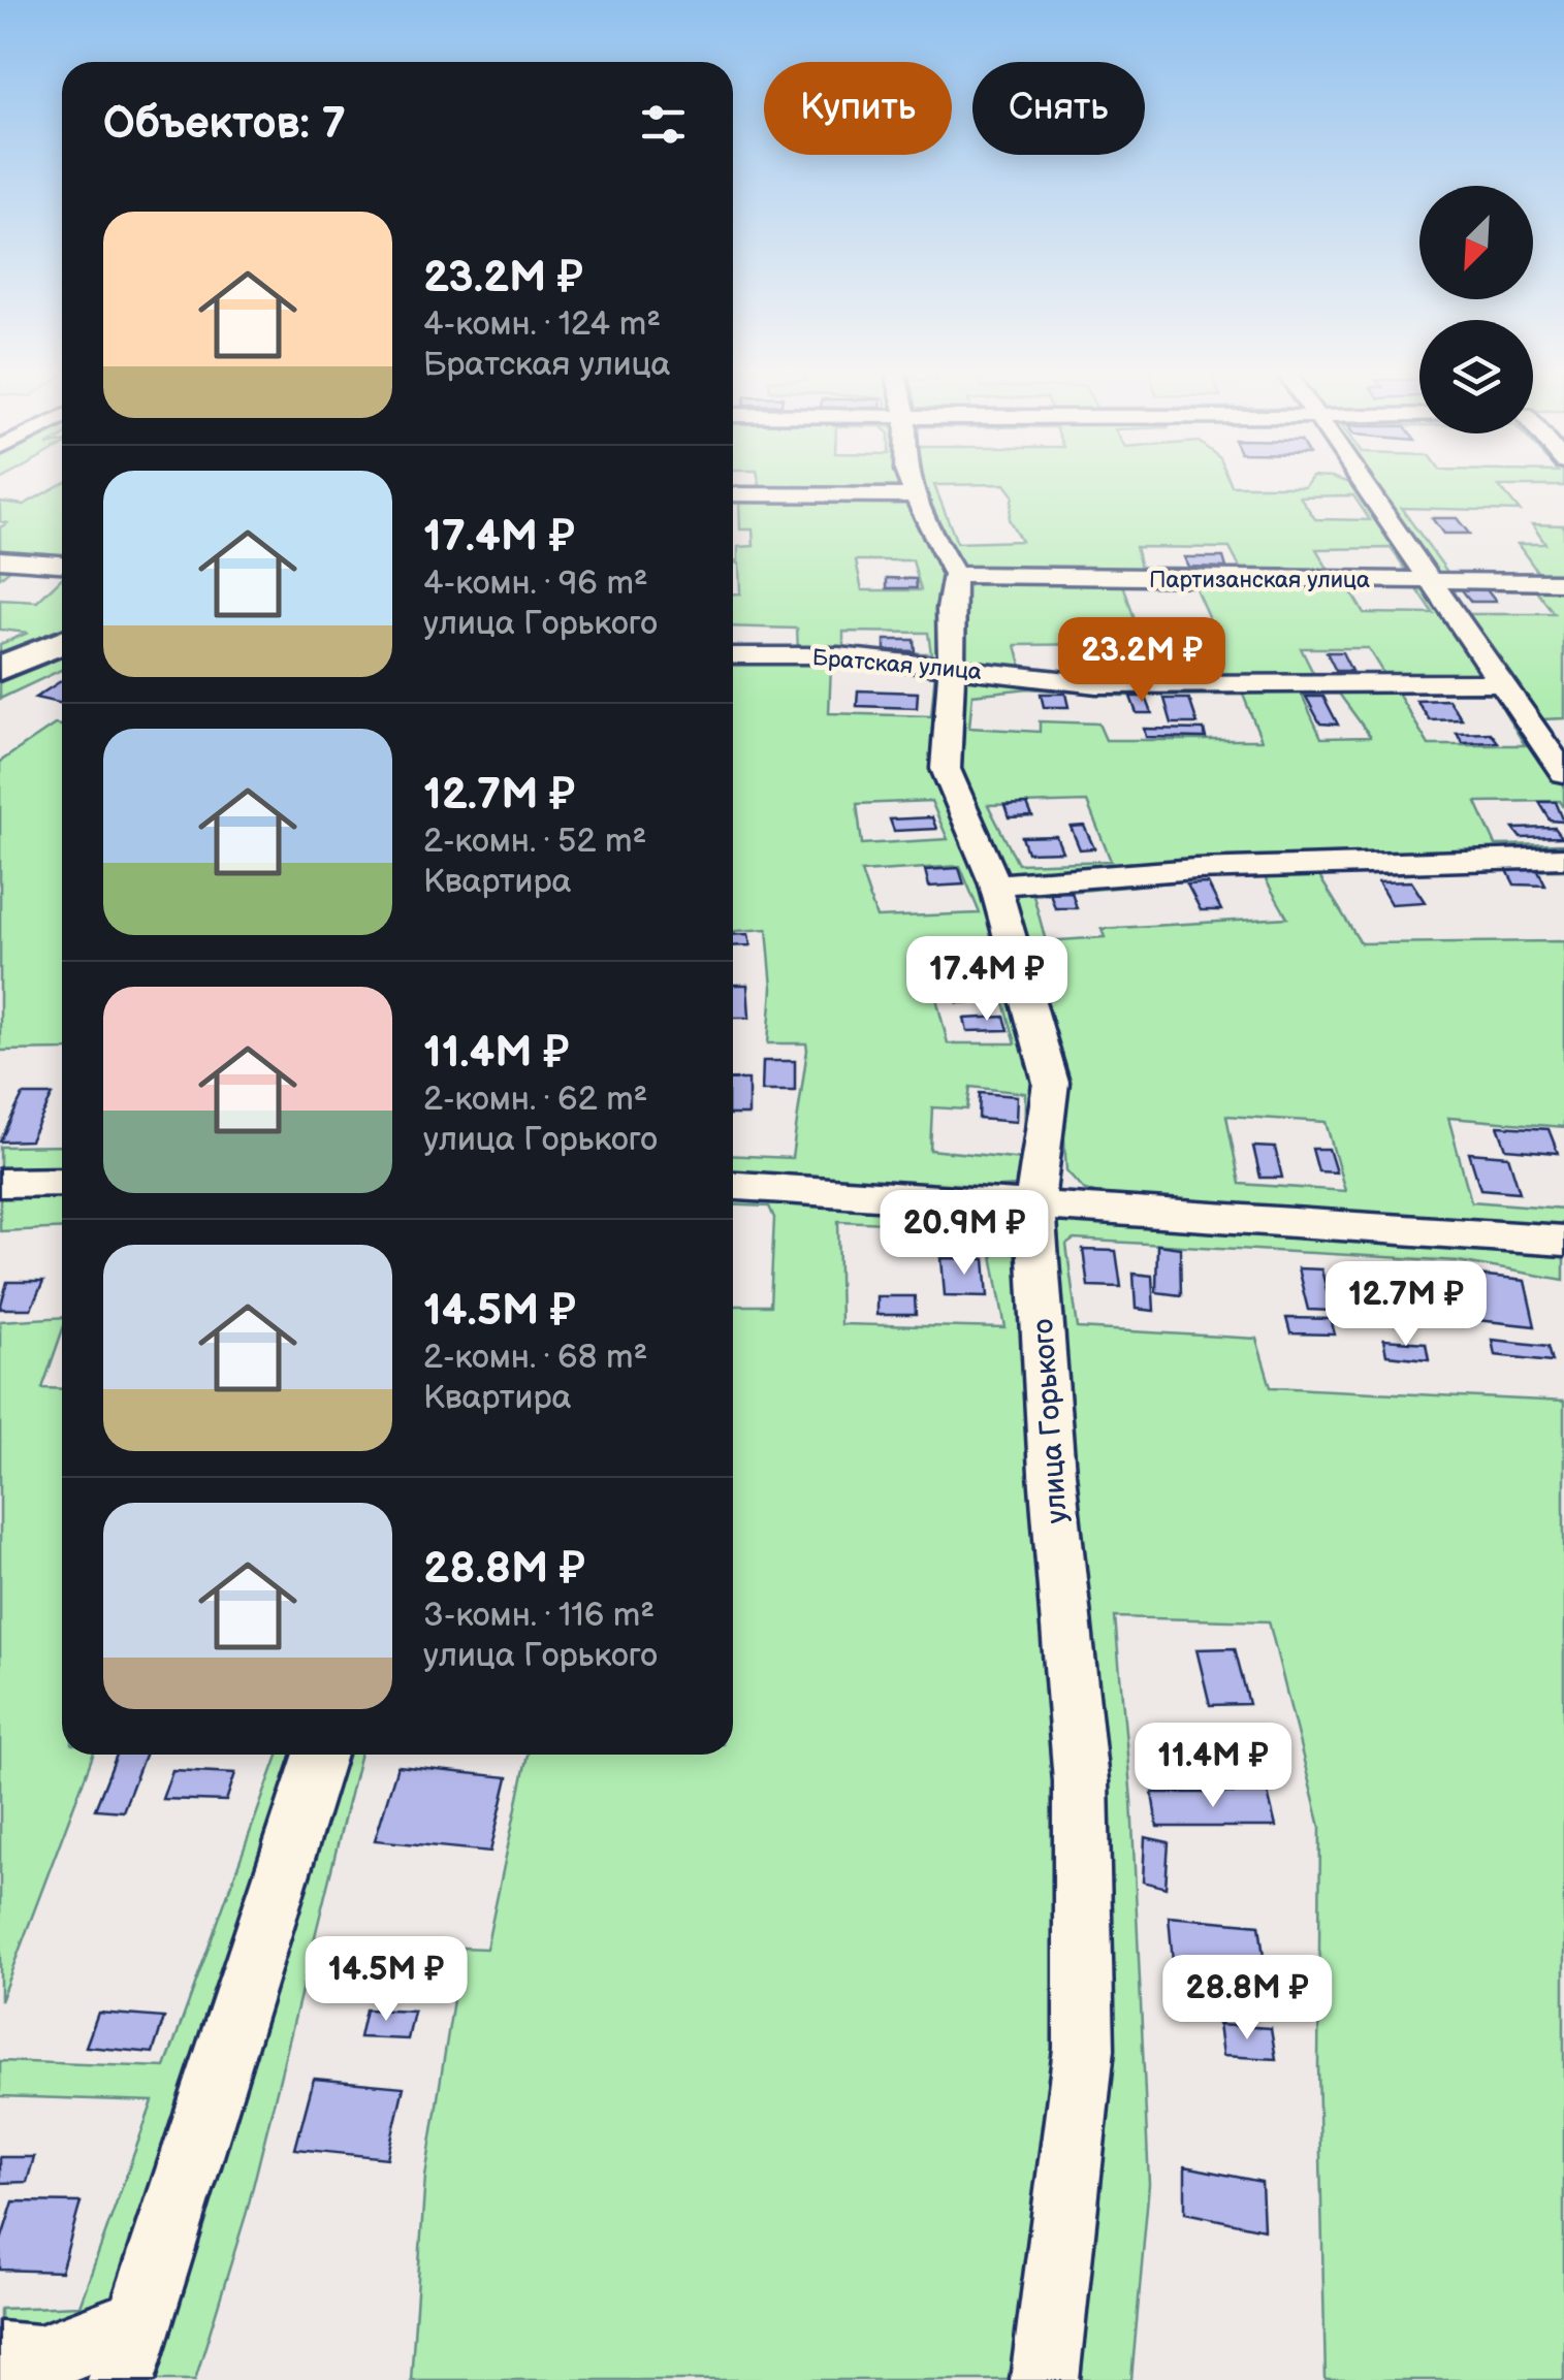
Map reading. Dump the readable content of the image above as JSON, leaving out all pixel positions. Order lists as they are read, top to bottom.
{
  "streets": {
    "street": ["Партизанская улица", "Братская улица", "улица Горького"]
  },
  "crossings": [
    ["Партизанская улица", "улица Горького"],
    ["Братская улица", "улица Горького"]
  ],
  "north": "bottom left",
  "page": {
    "chip": ["Купить", "Снять"],
    "heading": "Объектов: 7",
    "list": [
      {
        "name": "23.2M ₽",
        "note": "4-комн. · 124 m² · Братская улица"
      },
      {
        "name": "17.4M ₽",
        "note": "4-комн. · 96 m² · улица Горького"
      },
      {
        "name": "12.7M ₽",
        "note": "2-комн. · 52 m² · Квартира"
      },
      {
        "name": "11.4M ₽",
        "note": "2-комн. · 62 m² · улица Горького"
      },
      {
        "name": "14.5M ₽",
        "note": "2-комн. · 68 m² · Квартира"
      },
      {
        "name": "28.8M ₽",
        "note": "3-комн. · 116 m² · улица Горького"
      }
    ],
    "price": [
      "23.2M ₽",
      "17.4M ₽",
      "20.9M ₽",
      "12.7M ₽",
      "11.4M ₽",
      "14.5M ₽",
      "28.8M ₽"
    ]
  }
}
